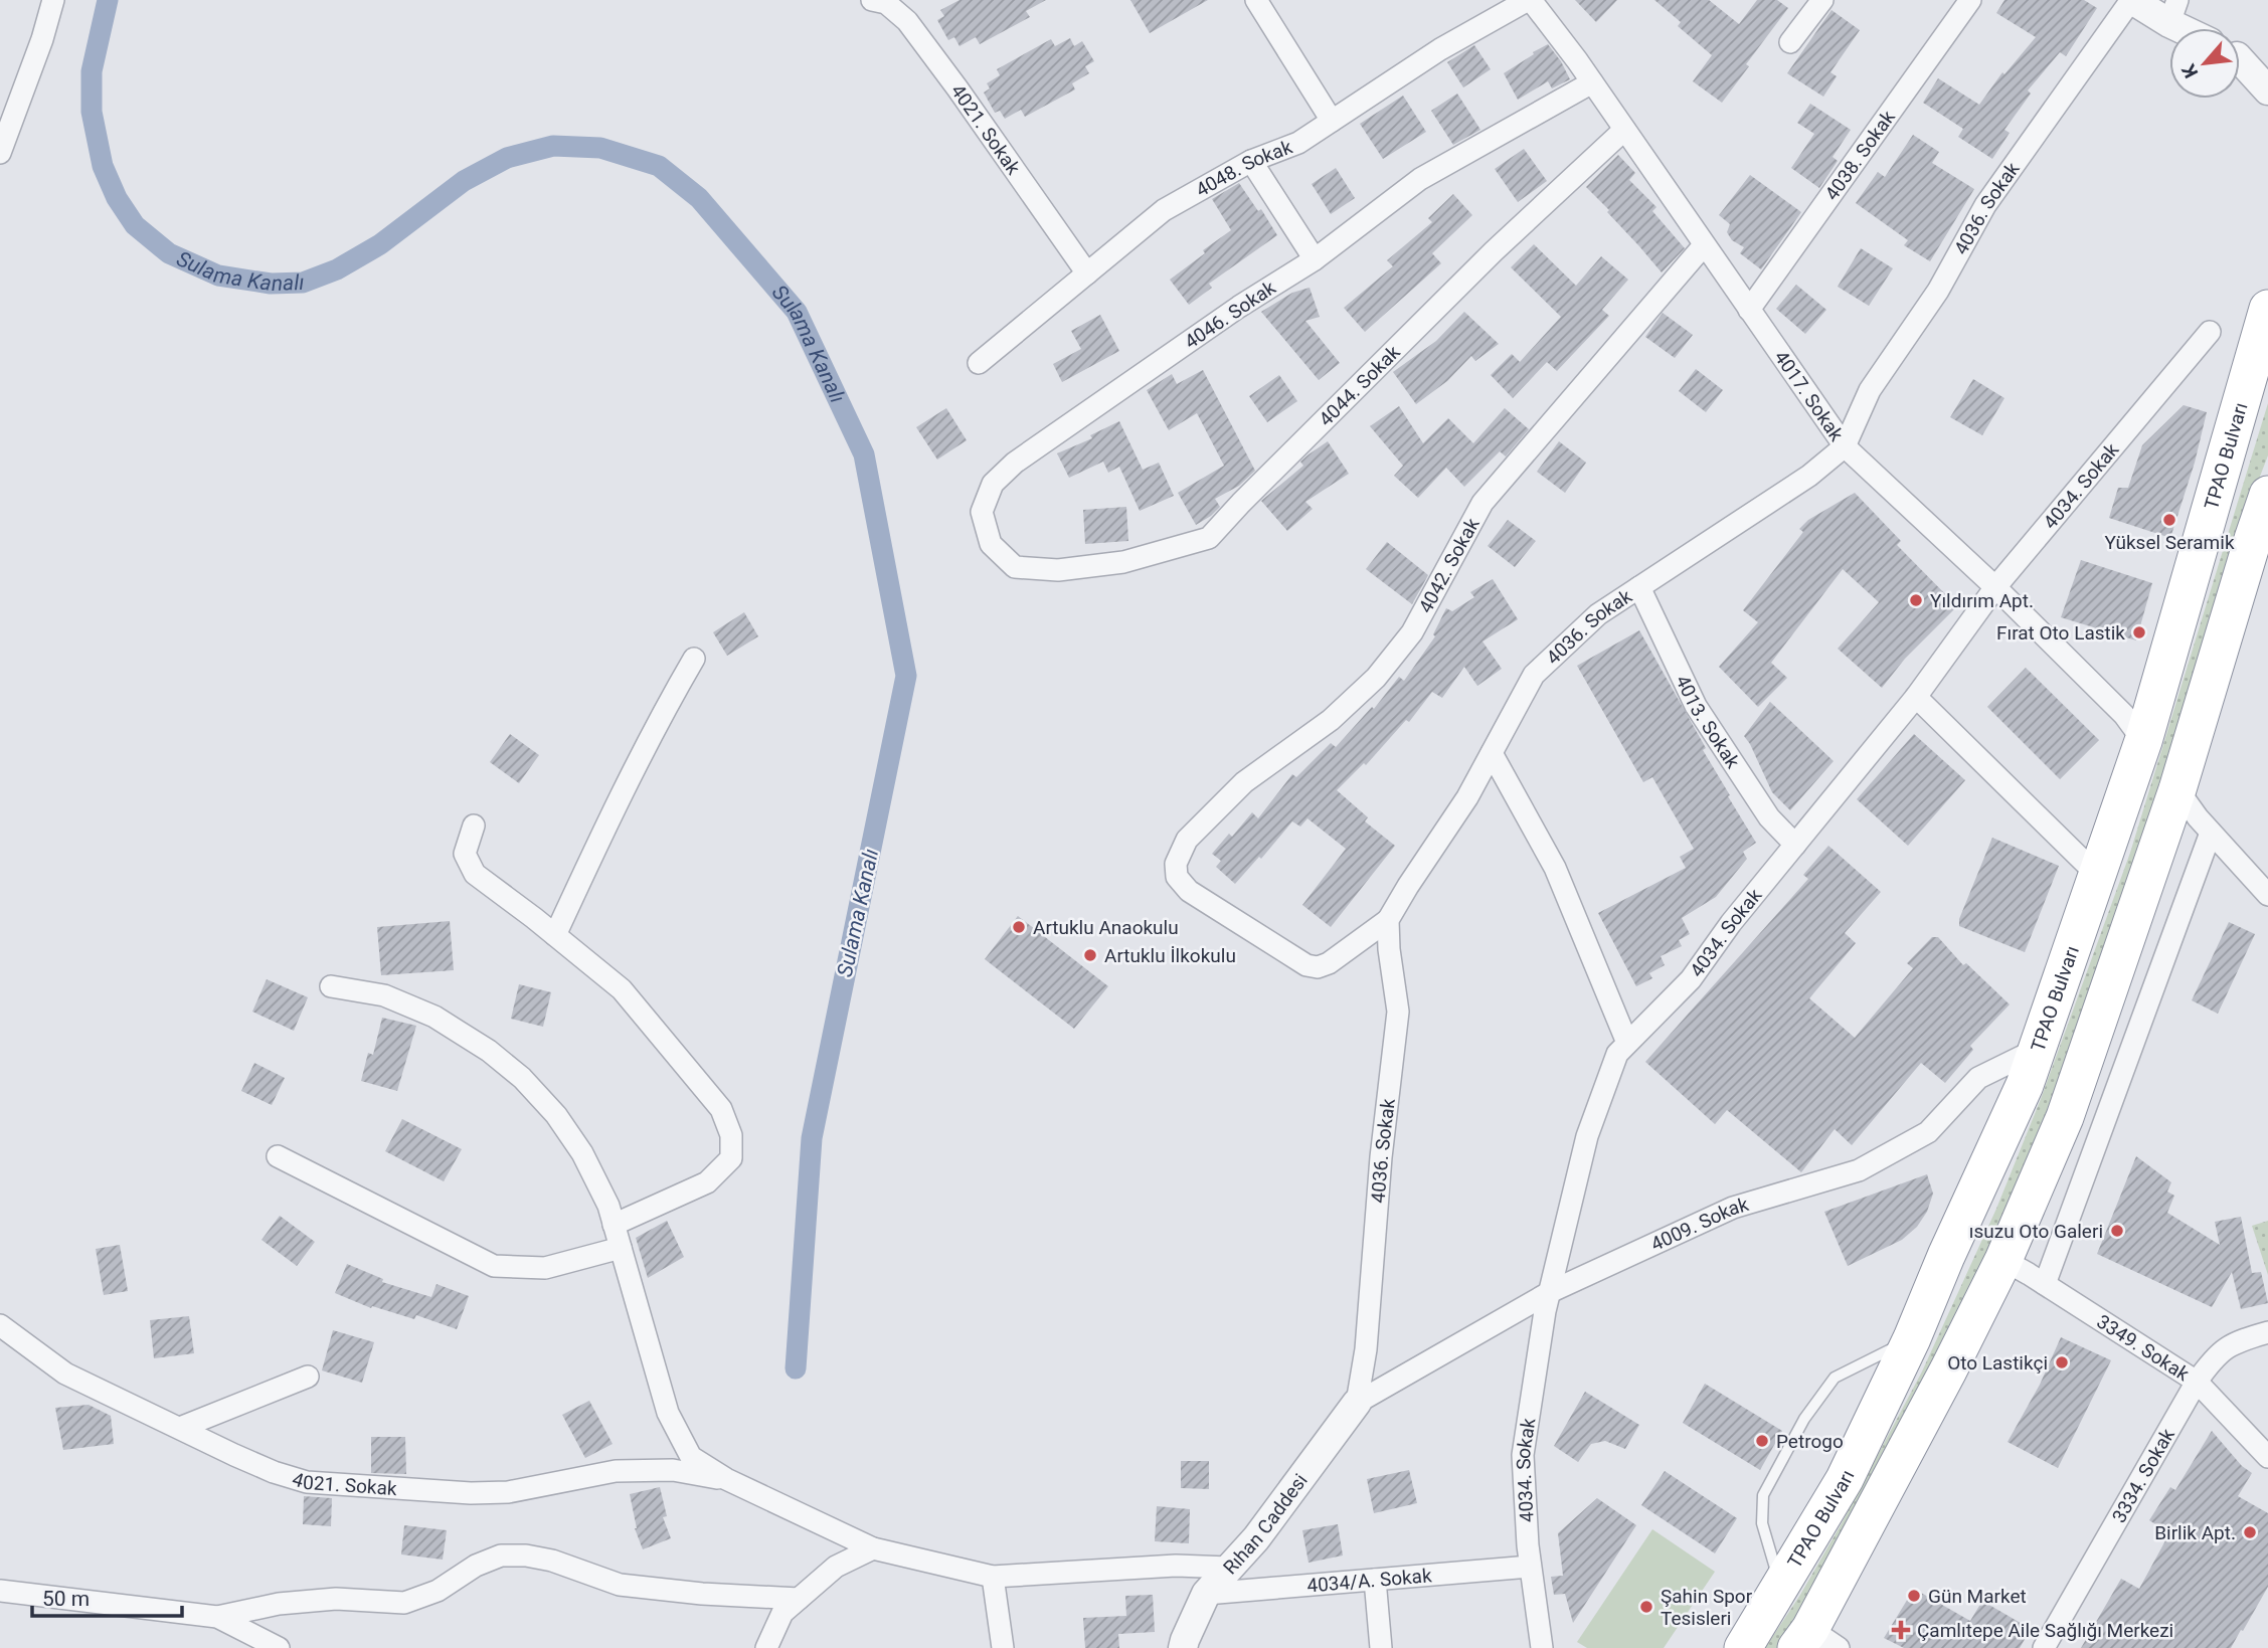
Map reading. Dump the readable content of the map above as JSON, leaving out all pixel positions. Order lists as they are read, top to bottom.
{
  "streets": {
    "highway": ["TPAO Bulvarı"],
    "street": [
      "4021. Sokak",
      "4038. Sokak",
      "4048. Sokak",
      "4036. Sokak",
      "4046. Sokak",
      "4044. Sokak",
      "4017. Sokak",
      "4034. Sokak",
      "4042. Sokak",
      "4013. Sokak",
      "4009. Sokak",
      "3349. Sokak",
      "3334. Sokak",
      "Rıhan Caddesi",
      "4034/A. Sokak"
    ]
  },
  "crossings": [
    ["4021. Sokak", "4048. Sokak"],
    ["4038. Sokak", "4017. Sokak"],
    ["4048. Sokak", "4017. Sokak"],
    ["4036. Sokak", "4017. Sokak"],
    ["4036. Sokak", "4042. Sokak"],
    ["4036. Sokak", "4013. Sokak"],
    ["4036. Sokak", "4009. Sokak"],
    ["4036. Sokak", "Rıhan Caddesi"],
    ["4046. Sokak", "4044. Sokak"],
    ["4046. Sokak", "4017. Sokak"],
    ["4044. Sokak", "4017. Sokak"],
    ["4017. Sokak", "TPAO Bulvarı"],
    ["4017. Sokak", "4034. Sokak"],
    ["4017. Sokak", "4042. Sokak"],
    ["TPAO Bulvarı", "4009. Sokak"],
    ["4034. Sokak", "4013. Sokak"],
    ["4034. Sokak", "4009. Sokak"],
    ["4034. Sokak", "4034/A. Sokak"],
    ["4009. Sokak", "Rıhan Caddesi"],
    ["3349. Sokak", "3334. Sokak"],
    ["Rıhan Caddesi", "4034/A. Sokak"]
  ],
  "water": ["Sulama Kanalı"],
  "places": {
    "other": [
      "Yüksel Seramik",
      "Yıldırım Apt.",
      "Fırat Oto Lastik",
      "Artuklu Anaokulu",
      "Artuklu İlkokulu",
      "ısuzu Oto Galeri",
      "Oto Lastikçi",
      "Petrogo",
      "Birlik Apt.",
      "Gün Market",
      "Şahin Spor Tesisleri"
    ],
    "health": ["Çamlıtepe Aile Sağlığı Merkezi"]
  },
  "scale_bar": "50 m",
  "north": "bottom left"
}
